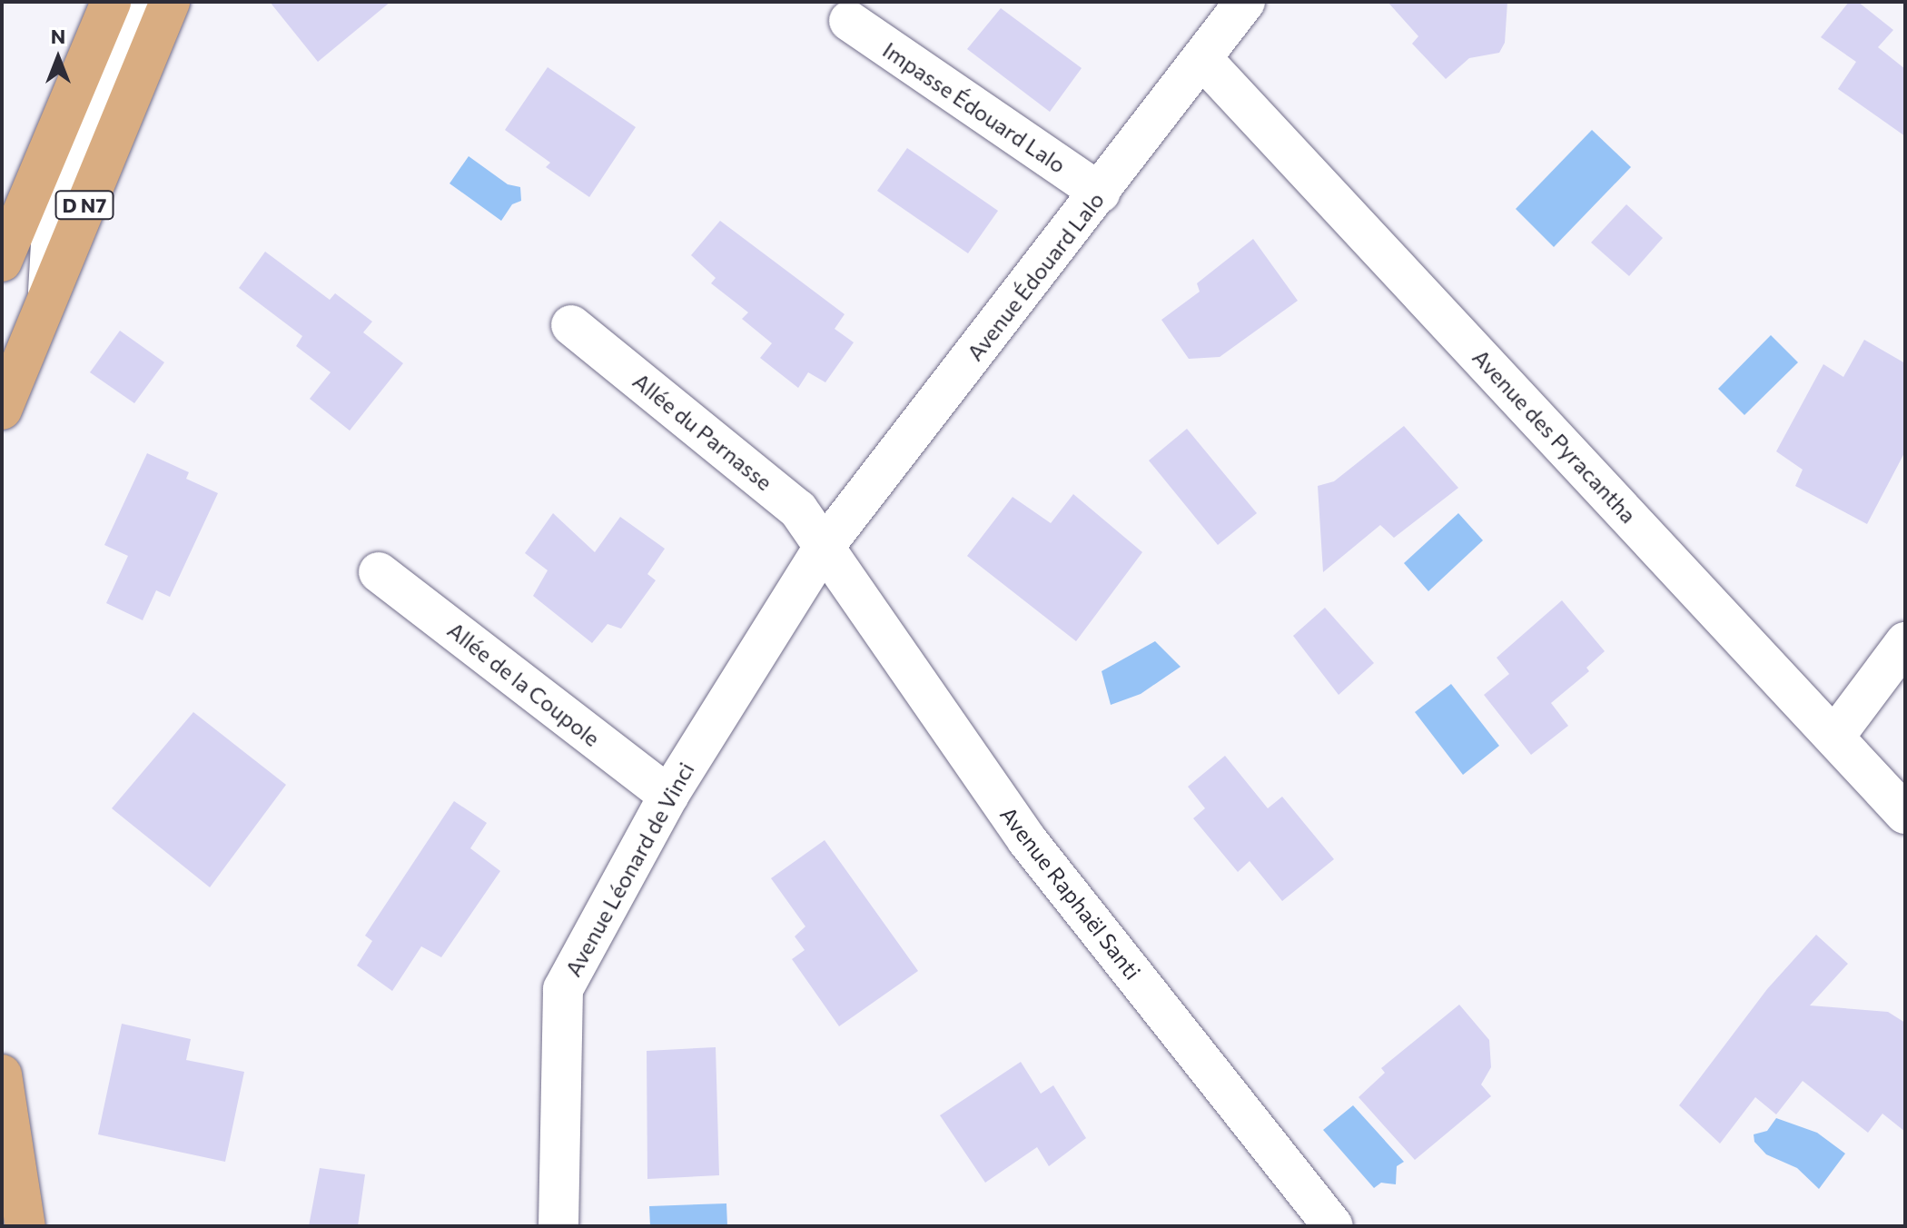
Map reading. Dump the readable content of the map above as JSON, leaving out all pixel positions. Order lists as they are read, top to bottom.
{
  "streets": {
    "main road": ["D N7"],
    "street": [
      "Impasse Édouard Lalo",
      "Avenue Édouard Lalo",
      "Allée du Parnasse",
      "Avenue des Pyracantha",
      "Allée de la Coupole",
      "Avenue Léonard de Vinci",
      "Avenue Raphaël Santi"
    ]
  },
  "crossings": [
    ["Impasse Édouard Lalo", "Avenue Édouard Lalo"],
    ["Avenue Édouard Lalo", "Allée du Parnasse"],
    ["Avenue Édouard Lalo", "Avenue des Pyracantha"],
    ["Avenue Édouard Lalo", "Avenue Léonard de Vinci"],
    ["Avenue Édouard Lalo", "Avenue Raphaël Santi"],
    ["Allée du Parnasse", "Avenue Léonard de Vinci"],
    ["Allée du Parnasse", "Avenue Raphaël Santi"],
    ["Allée de la Coupole", "Avenue Léonard de Vinci"],
    ["Avenue Léonard de Vinci", "Avenue Raphaël Santi"]
  ],
  "north": "top"
}
